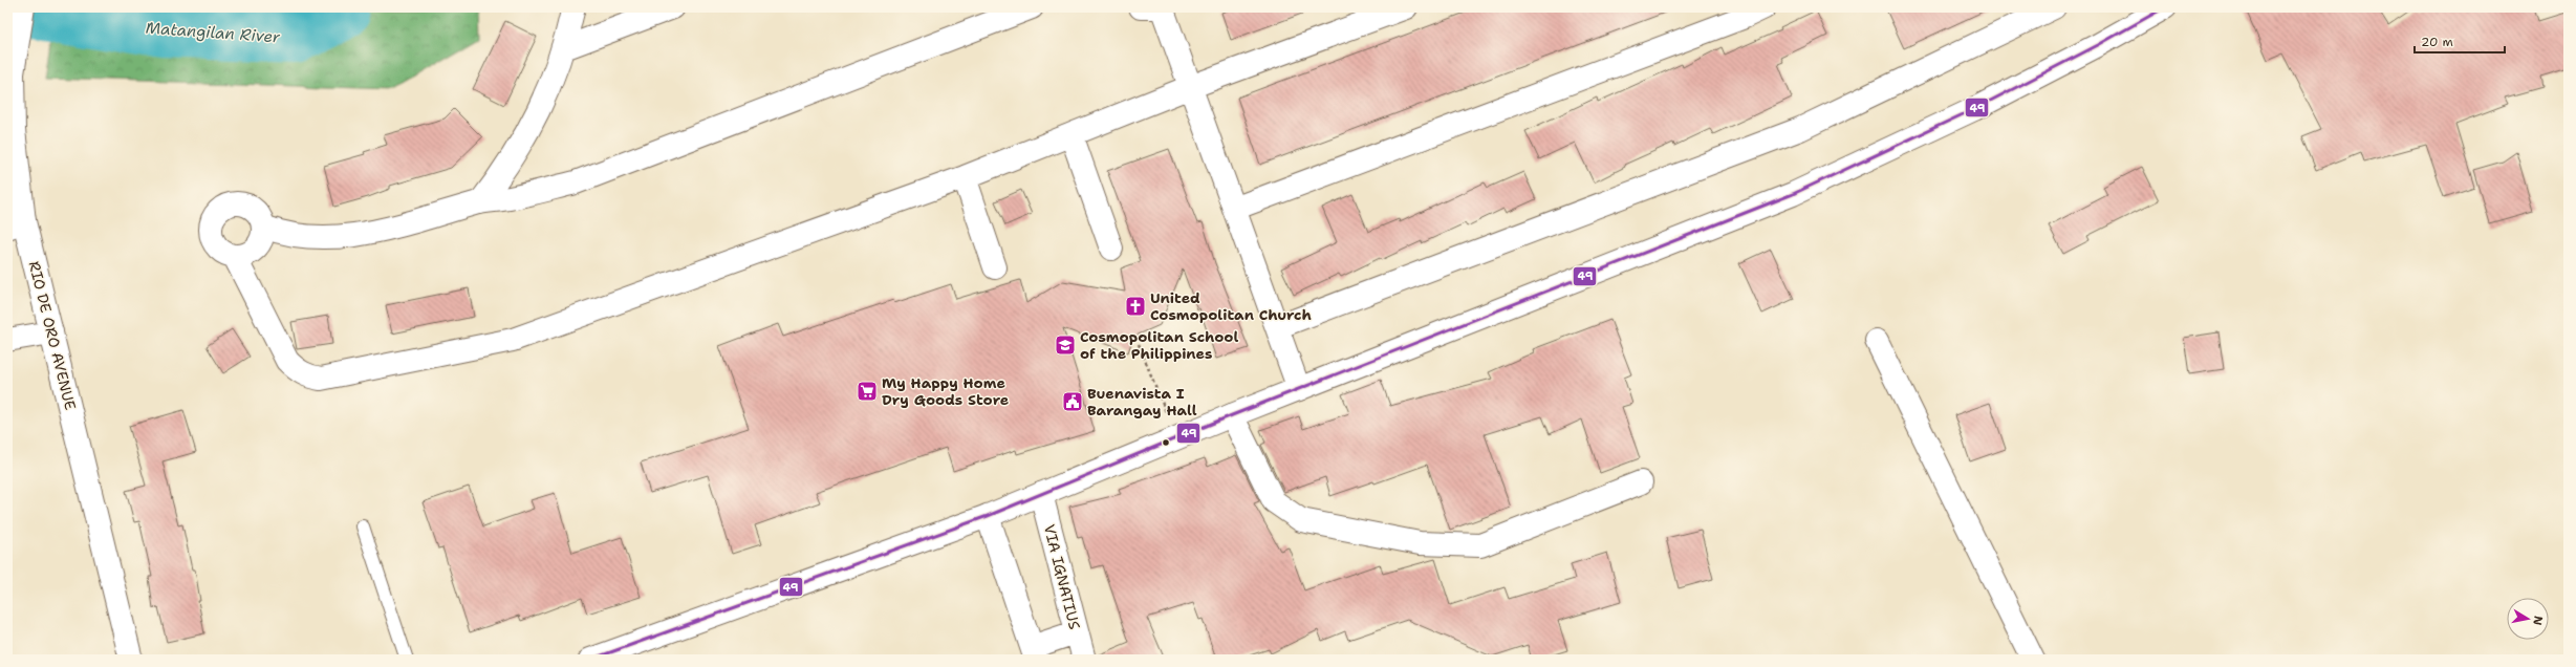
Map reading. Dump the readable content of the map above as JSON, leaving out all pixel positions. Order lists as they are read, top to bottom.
{
  "streets": {
    "street": ["RIO DE ORO AVENUE", "VIA IGNATIUS"]
  },
  "water": ["Matangilan River"],
  "places": {
    "church": ["United Cosmopolitan Church"],
    "school or university": ["Cosmopolitan School of the Philippines"],
    "supermarket": ["My Happy Home Dry Goods Store"],
    "public building": ["Buenavista I Barangay Hall"]
  },
  "lines": ["transit line 49"],
  "scale_bar": "20 m",
  "north": "right"
}
